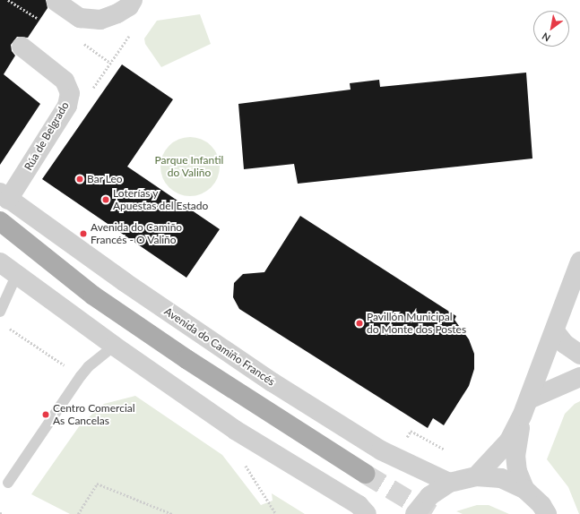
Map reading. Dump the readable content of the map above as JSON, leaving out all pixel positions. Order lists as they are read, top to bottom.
{
  "streets": {
    "street": ["Rúa de Belgrado", "Avenida do Camiño Francés"]
  },
  "crossings": [
    ["Rúa de Belgrado", "Avenida do Camiño Francés"]
  ],
  "parks": ["Parque Infantil do Valiño"],
  "places": [
    "Bar Leo",
    "Loterías y Apuestas del Estado",
    "Avenida do Camiño Francés - O Valiño",
    "Pavillón Municipal do Monte dos Postes",
    "Centro Comercial As Cancelas"
  ],
  "north": "bottom left"
}
